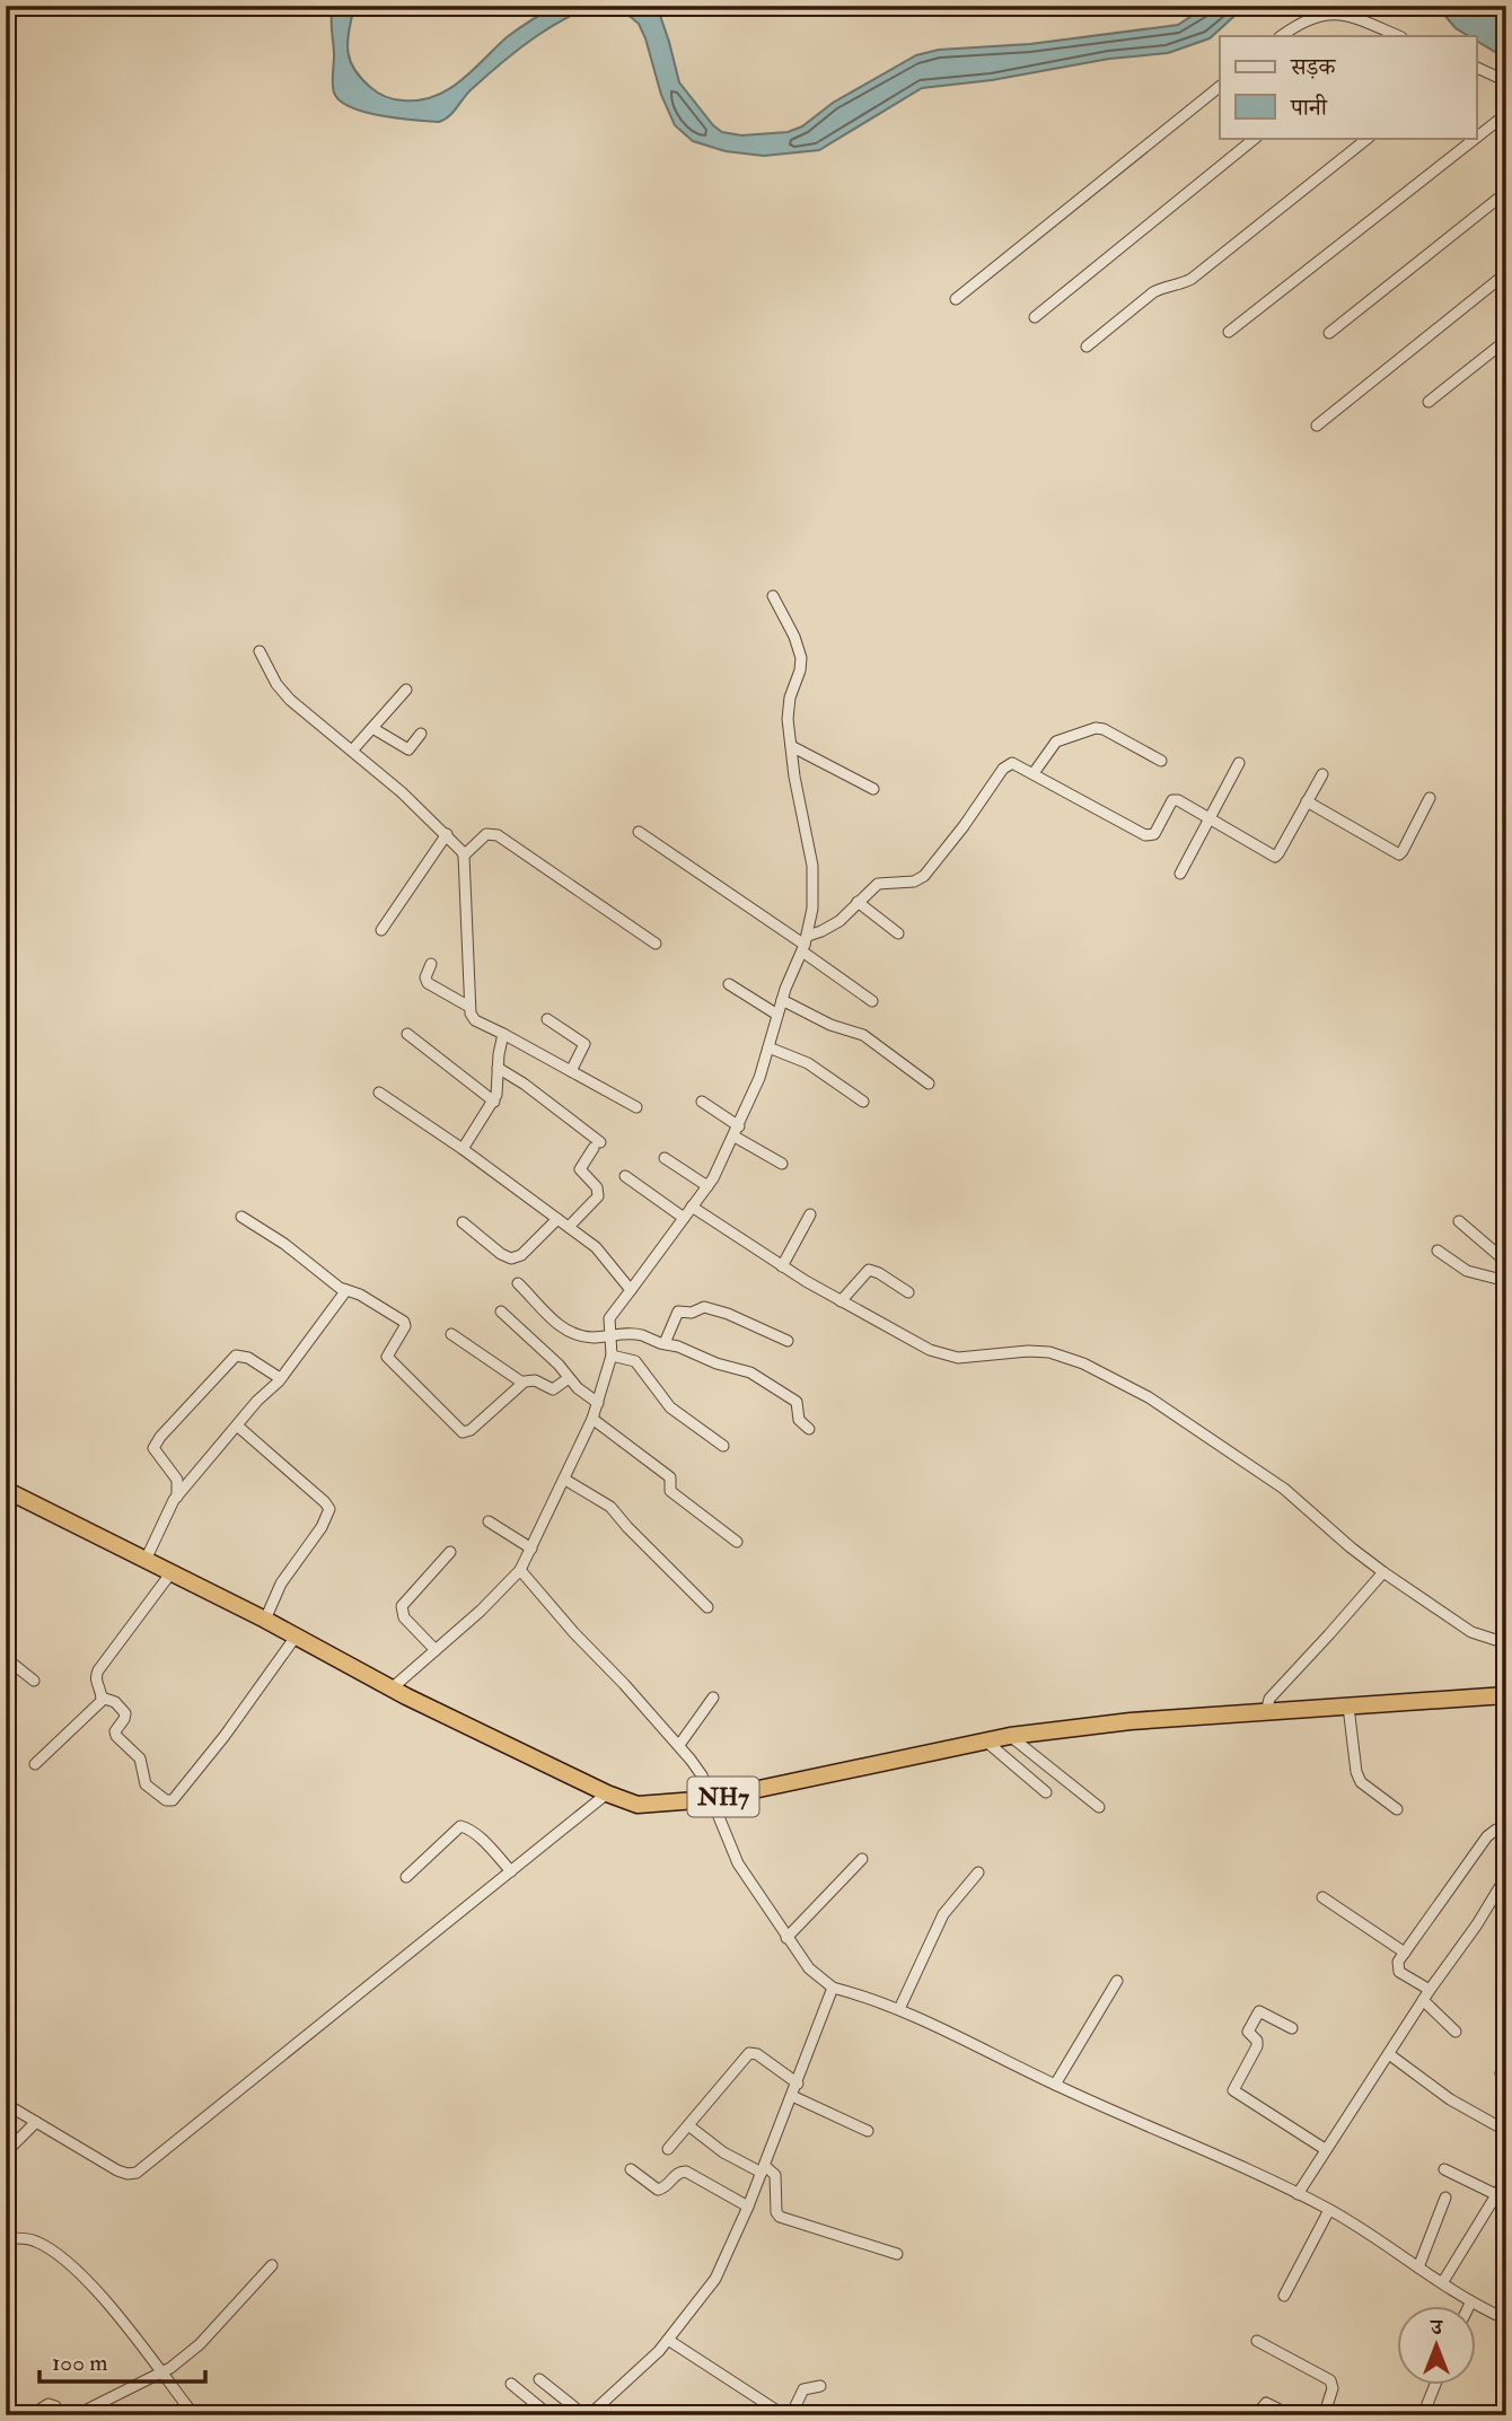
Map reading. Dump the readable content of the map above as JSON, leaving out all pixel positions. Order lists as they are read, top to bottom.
{
  "streets": {
    "highway": ["NH7"]
  },
  "legend": ["सड़क", "पानी"],
  "scale_bar": "100 m",
  "north": "top"
}
